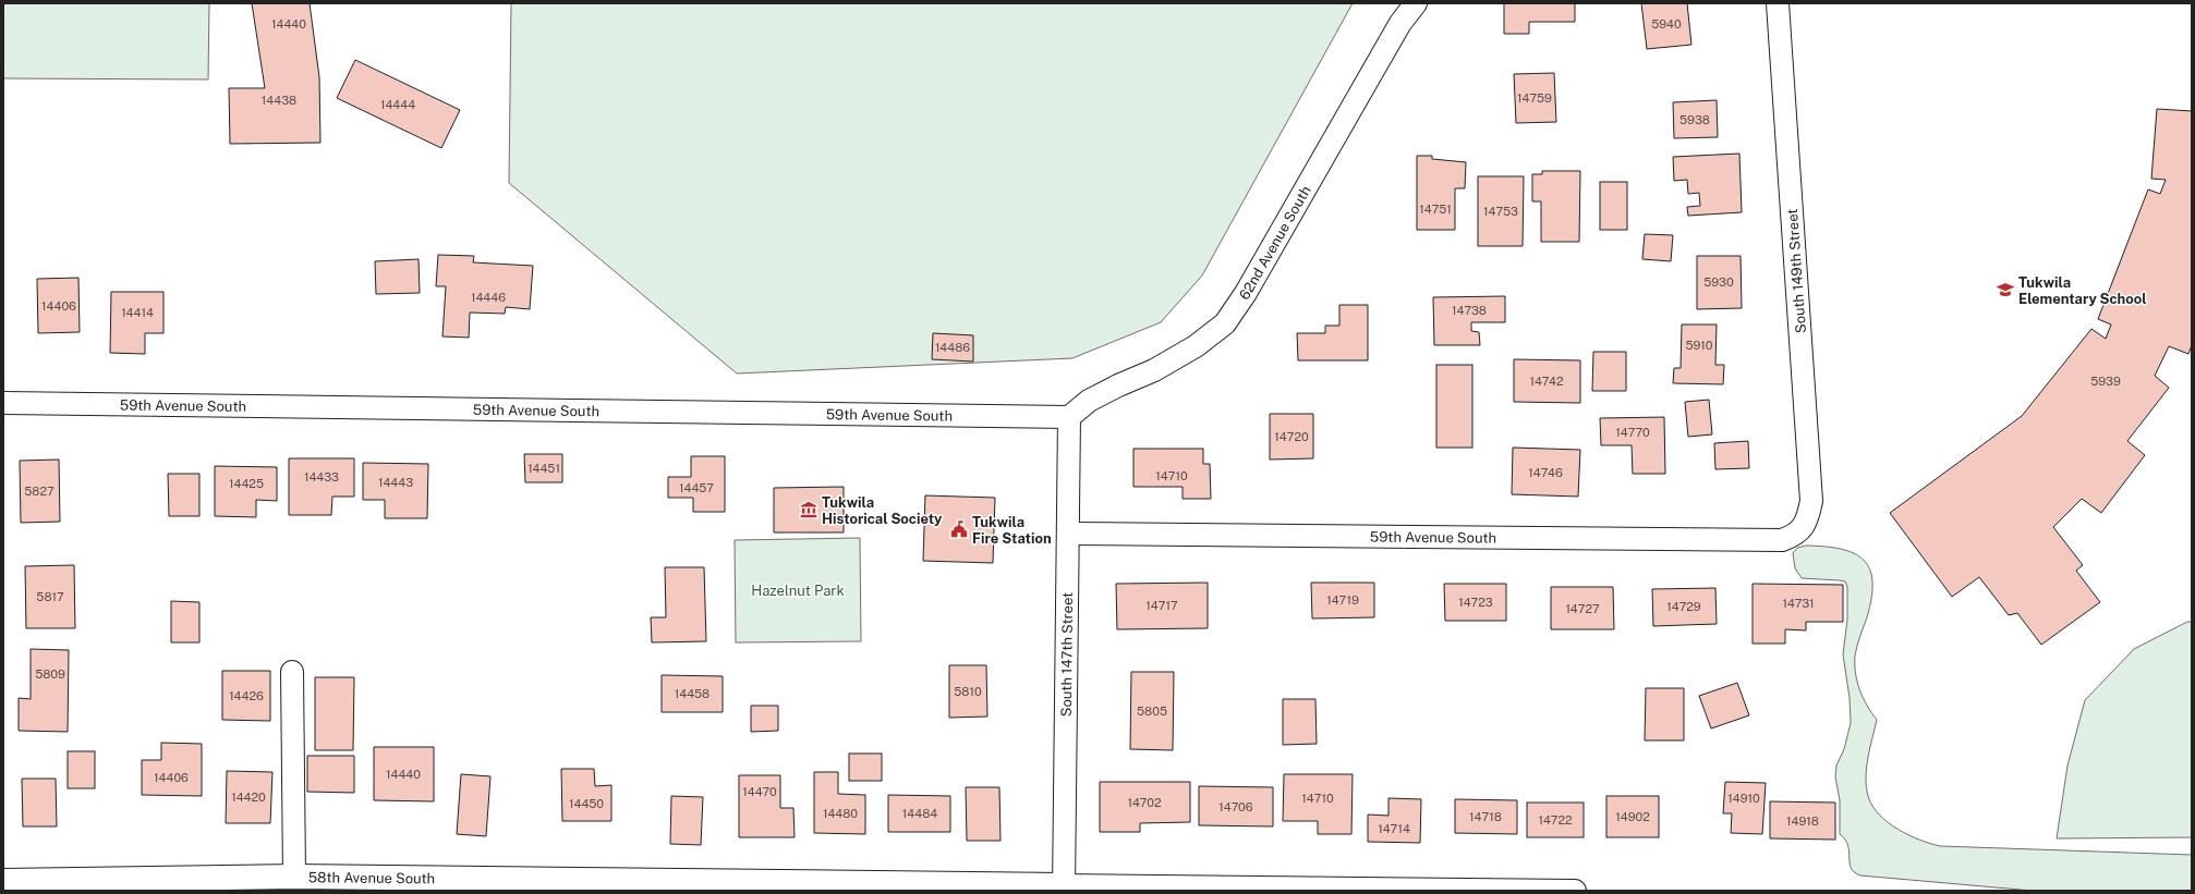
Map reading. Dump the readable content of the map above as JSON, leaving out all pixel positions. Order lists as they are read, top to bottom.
{
  "streets": {
    "street": [
      "62nd Avenue South",
      "South 149th Street",
      "59th Avenue South",
      "South 147th Street",
      "58th Avenue South"
    ]
  },
  "crossings": [
    ["62nd Avenue South", "59th Avenue South"],
    ["62nd Avenue South", "South 147th Street"],
    ["South 149th Street", "59th Avenue South"],
    ["59th Avenue South", "South 147th Street"],
    ["South 147th Street", "58th Avenue South"]
  ],
  "parks": ["Hazelnut Park"],
  "places": {
    "school or university": ["Tukwila Elementary School"],
    "museum": ["Tukwila Historical Society"],
    "public building": ["Tukwila Fire Station"]
  },
  "house_numbers": [
    "14440",
    "5940",
    "14759",
    "14438",
    "14444",
    "5938",
    "14751",
    "14753",
    "5930",
    "14446",
    "14406",
    "14738",
    "14414",
    "5910",
    "14486",
    "14742",
    "5939",
    "14770",
    "14720",
    "14451",
    "14746",
    "14710",
    "14433",
    "14443",
    "14425",
    "14457",
    "5827",
    "5817",
    "14719",
    "14723",
    "14731",
    "14717",
    "14729",
    "14727",
    "5809",
    "5810",
    "14458",
    "14426",
    "5805",
    "14440",
    "14406",
    "14470",
    "14420",
    "14710",
    "14910",
    "14702",
    "14450",
    "14706",
    "14480",
    "14484",
    "14718",
    "14902",
    "14722",
    "14918",
    "14714"
  ]
}
